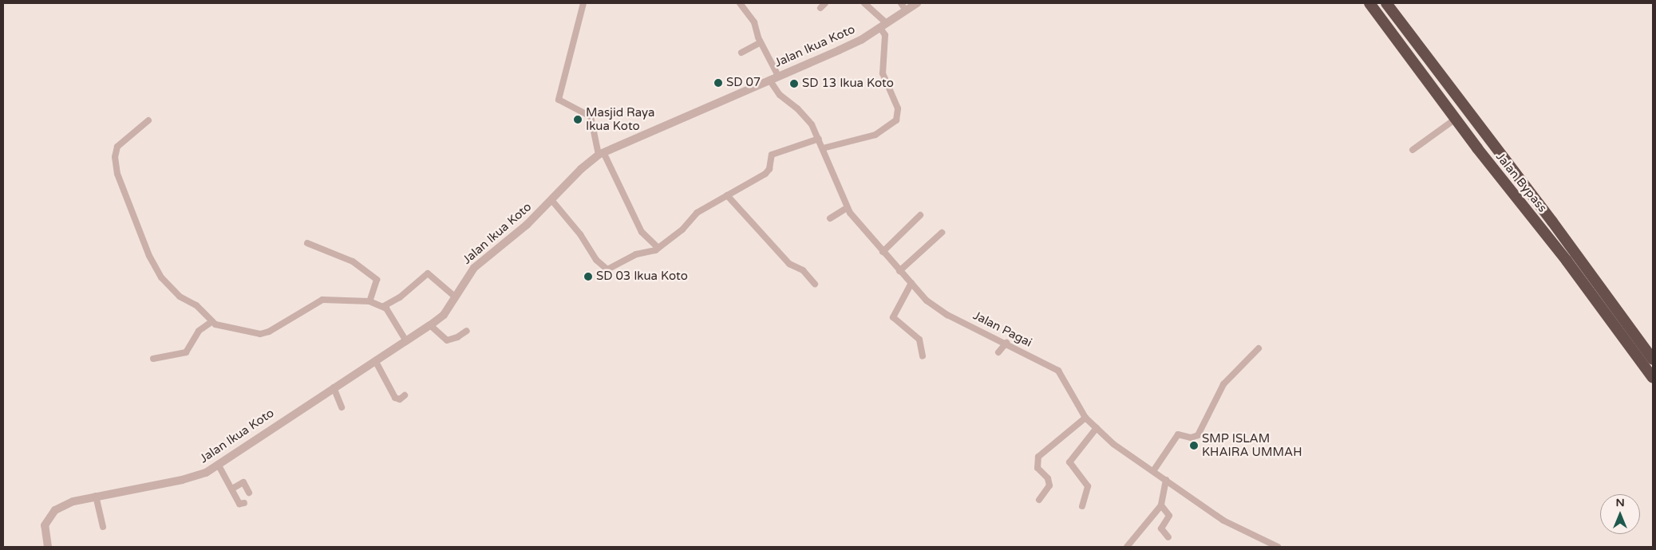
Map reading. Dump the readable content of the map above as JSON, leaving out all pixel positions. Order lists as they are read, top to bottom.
{
  "streets": {
    "highway": ["Jalan Bypass"],
    "street": ["Jalan Ikua Koto", "Jalan Pagai"]
  },
  "crossings": [
    ["Jalan Ikua Koto", "Jalan Pagai"]
  ],
  "places": [
    "SD 07",
    "SD 13 Ikua Koto",
    "Masjid Raya Ikua Koto",
    "SD 03 Ikua Koto",
    "SMP ISLAM KHAIRA UMMAH"
  ],
  "north": "top"
}
